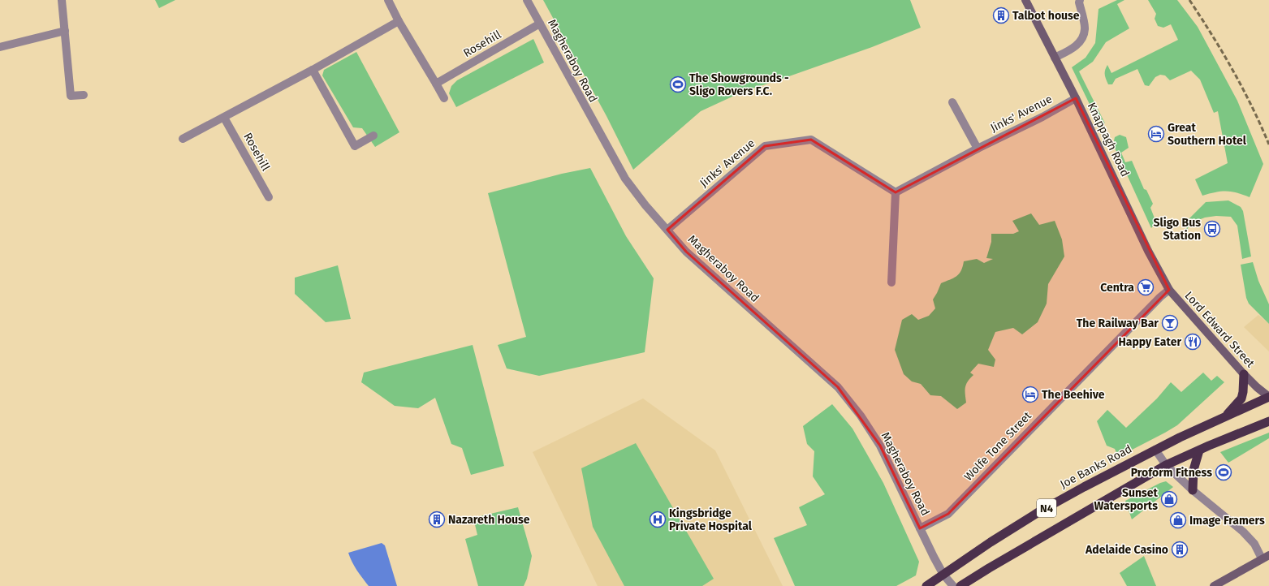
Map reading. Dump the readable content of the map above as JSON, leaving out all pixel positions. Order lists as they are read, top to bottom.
{
  "streets": {
    "highway": ["Joe Banks Road", "N4"],
    "main road": ["Knappagh Road", "Lord Edward Street"],
    "street": [
      "Rosehill",
      "Magheraboy Road",
      "Jinks' Avenue",
      "Wolfe Tone Street"
    ]
  },
  "crossings": [
    ["Rosehill", "Magheraboy Road"],
    ["Magheraboy Road", "Jinks' Avenue"],
    ["Magheraboy Road", "Wolfe Tone Street"],
    ["Magheraboy Road", "Joe Banks Road"],
    ["Magheraboy Road", "N4"],
    ["Jinks' Avenue", "Knappagh Road"],
    ["Knappagh Road", "Lord Edward Street"],
    ["Knappagh Road", "Wolfe Tone Street"],
    ["Lord Edward Street", "Wolfe Tone Street"],
    ["Lord Edward Street", "Joe Banks Road"],
    ["Lord Edward Street", "N4"],
    ["Joe Banks Road", "N4"]
  ],
  "places": {
    "building": ["Talbot house", "Nazareth House", "Adelaide Casino"],
    "sports": ["The Showgrounds - Sligo Rovers F.C.", "Proform Fitness"],
    "hotel": ["Great Southern Hotel", "The Beehive"],
    "bus stop": ["Sligo Bus Station"],
    "supermarket": ["Centra"],
    "bar": ["The Railway Bar"],
    "restaurant": ["Happy Eater"],
    "shop": ["Sunset Watersports", "Image Framers"],
    "hospital": ["Kingsbridge Private Hospital"]
  }
}
